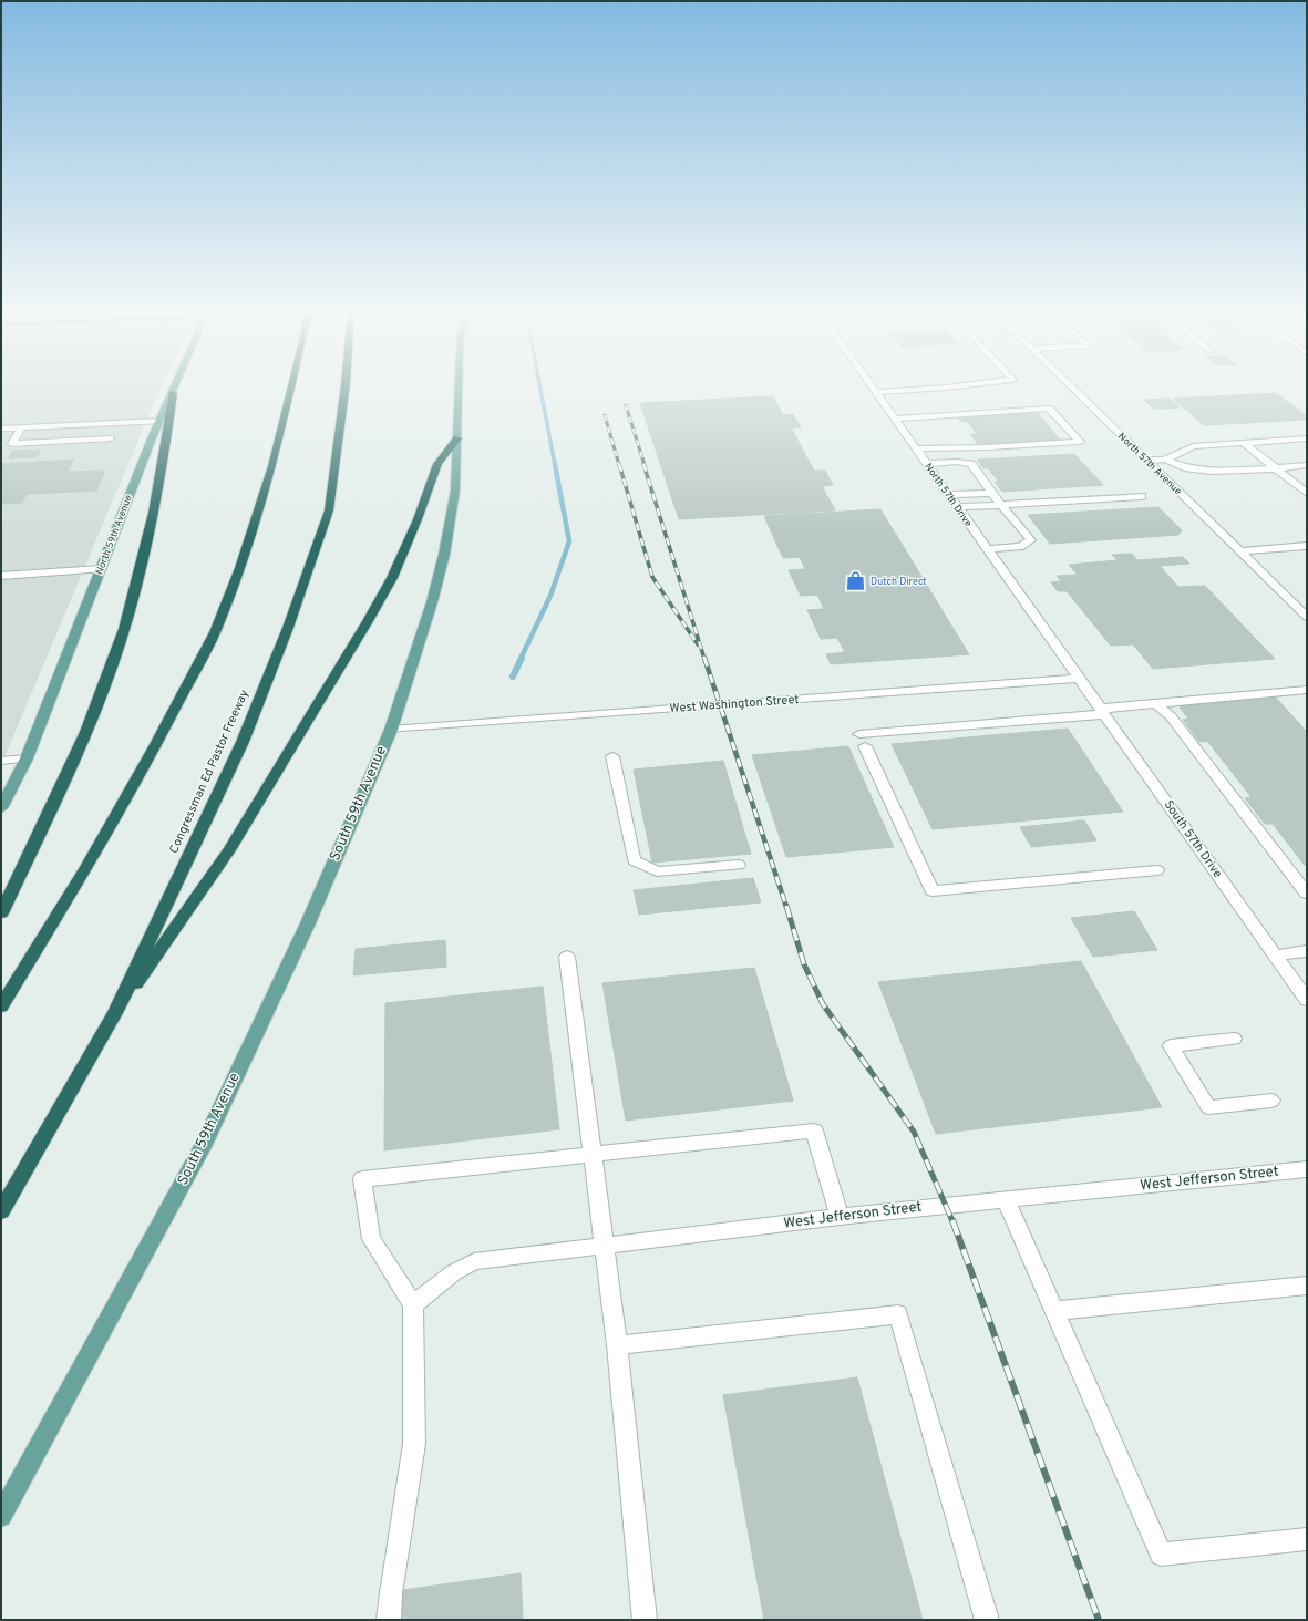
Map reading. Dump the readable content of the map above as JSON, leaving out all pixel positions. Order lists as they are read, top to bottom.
{
  "streets": {
    "highway": ["Congressman Ed Pastor Freeway"],
    "main road": ["North 59th Avenue", "South 59th Avenue"],
    "street": [
      "North 57th Avenue",
      "North 57th Drive",
      "West Washington Street",
      "South 57th Drive",
      "West Jefferson Street"
    ]
  },
  "crossings": [
    ["North 57th Drive", "West Washington Street"],
    ["North 57th Drive", "South 57th Drive"],
    ["West Washington Street", "South 59th Avenue"],
    ["West Washington Street", "South 57th Drive"]
  ],
  "places": {
    "shop": ["Dutch Direct"]
  }
}
